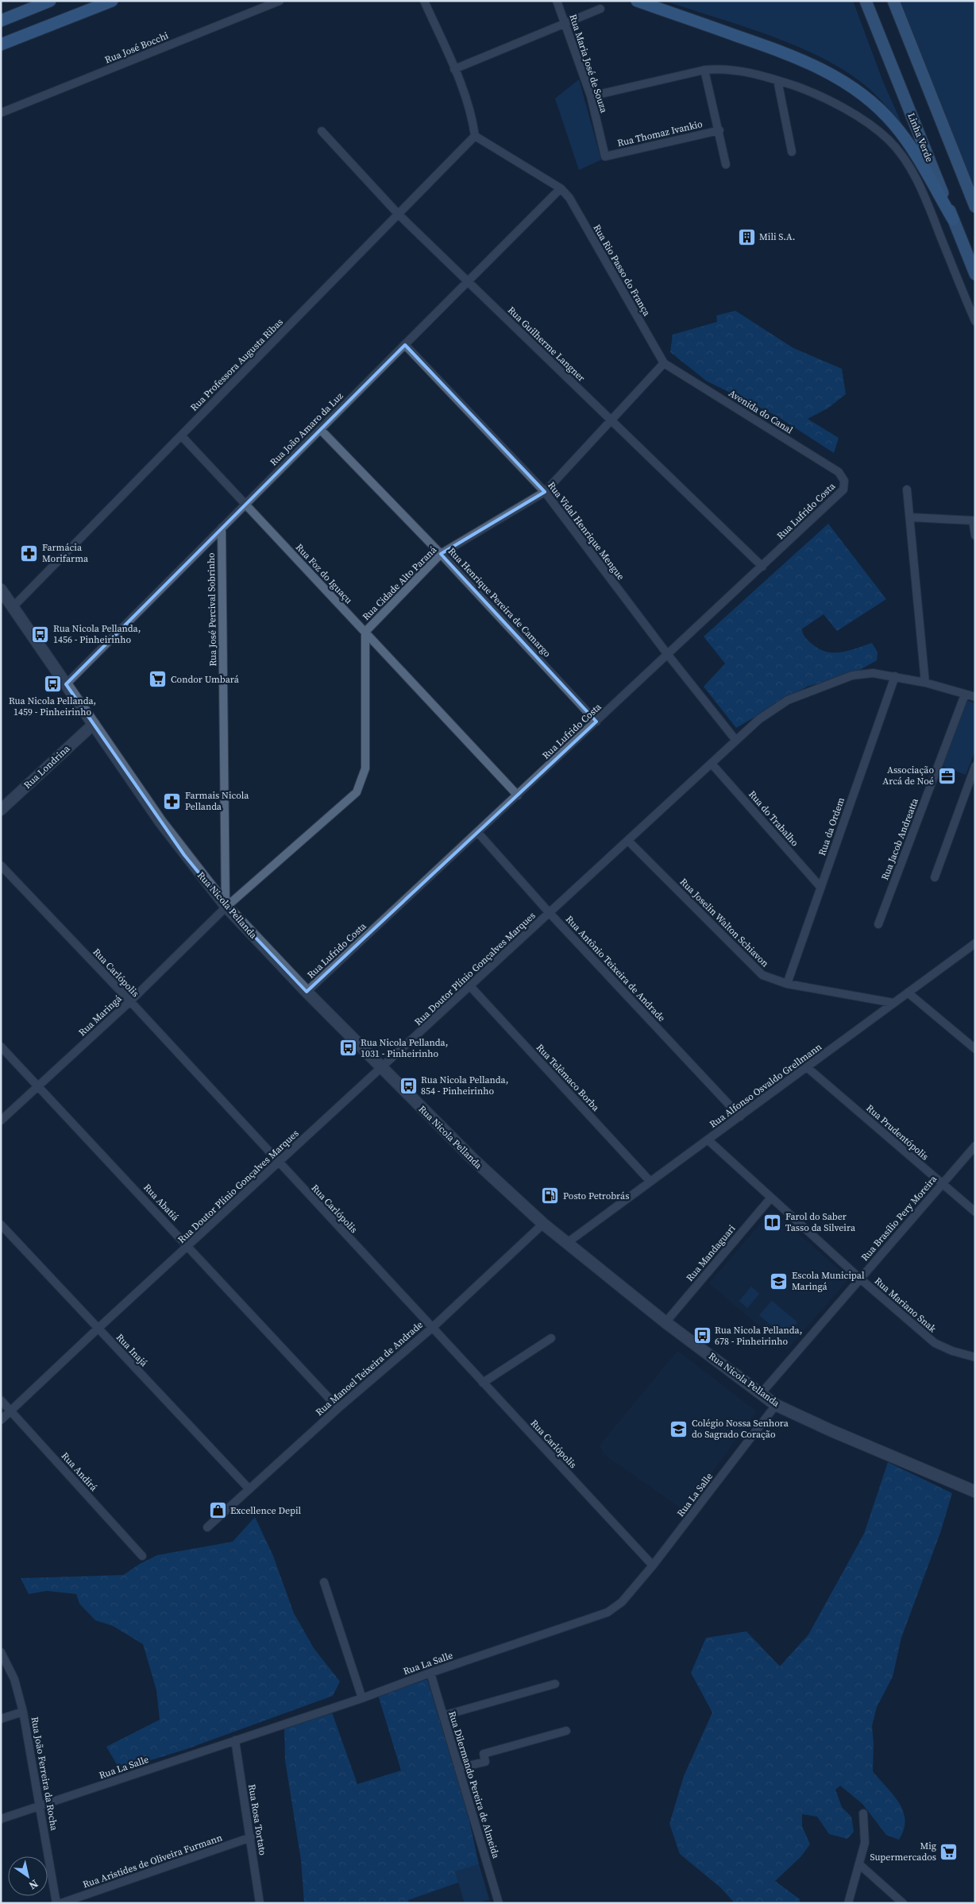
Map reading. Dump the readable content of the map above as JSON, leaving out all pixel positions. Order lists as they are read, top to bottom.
{
  "streets": {
    "highway": ["Linha Verde"],
    "main road": ["Rua Nicola Pellanda"],
    "street": [
      "Rua José Bocchi",
      "Rua Maria José de Souza",
      "Rua Thomaz Ivankio",
      "Rua Rio Passo do França",
      "Rua Guilherme Langner",
      "Rua Professora Augusta Ribas",
      "Avenida do Canal",
      "Rua João Amaro da Luz",
      "Rua Lufrido Costa",
      "Rua Vidal Henrique Mengue",
      "Rua Foz do Iguaçu",
      "Rua Cidade Alto Paraná",
      "Rua Henrique Pereira de Camargo",
      "Rua José Percival Sobrinho",
      "Rua Londrina",
      "Rua do Trabalho",
      "Rua da Ordem",
      "Rua Jacob Andreatta",
      "Rua Joselin Walton Schiavon",
      "Rua Doutor Plínio Gonçalves Marques",
      "Rua Antônio Teixeira de Andrade",
      "Rua Carlópolis",
      "Rua Maringá",
      "Rua Telêmaco Borba",
      "Rua Alfonso Osvaldo Grellmann",
      "Rua Prudentópolis",
      "Rua Abatiá",
      "Rua Brasílio Pery Moreira",
      "Rua Mandaguari",
      "Rua Mariano Snak",
      "Rua Inajá",
      "Rua Manoel Teixeira de Andrade",
      "Rua Andirá",
      "Rua La Salle",
      "Rua João Ferreira da Rocha",
      "Rua Dilermando Pereira de Almeida",
      "Rua Rosa Tortato",
      "Rua Aristides de Oliveira Furmann"
    ]
  },
  "crossings": [
    ["Rua Maria José de Souza", "Rua Thomaz Ivankio"],
    ["Rua Rio Passo do França", "Avenida do Canal"],
    ["Rua Rio Passo do França", "Rua João Amaro da Luz"],
    ["Rua Rio Passo do França", "Rua Cidade Alto Paraná"],
    ["Rua Guilherme Langner", "Rua Professora Augusta Ribas"],
    ["Rua Guilherme Langner", "Rua João Amaro da Luz"],
    ["Rua Guilherme Langner", "Rua Lufrido Costa"],
    ["Rua Guilherme Langner", "Rua Cidade Alto Paraná"],
    ["Rua Professora Augusta Ribas", "Rua Foz do Iguaçu"],
    ["Rua Professora Augusta Ribas", "Rua Nicola Pellanda"],
    ["Avenida do Canal", "Rua Lufrido Costa"],
    ["Avenida do Canal", "Rua Cidade Alto Paraná"],
    ["Rua João Amaro da Luz", "Rua Vidal Henrique Mengue"],
    ["Rua João Amaro da Luz", "Rua Foz do Iguaçu"],
    ["Rua João Amaro da Luz", "Rua Henrique Pereira de Camargo"],
    ["Rua João Amaro da Luz", "Rua José Percival Sobrinho"],
    ["Rua João Amaro da Luz", "Rua Nicola Pellanda"],
    ["Rua Lufrido Costa", "Rua Vidal Henrique Mengue"],
    ["Rua Lufrido Costa", "Rua Foz do Iguaçu"],
    ["Rua Lufrido Costa", "Rua Henrique Pereira de Camargo"],
    ["Rua Lufrido Costa", "Rua Nicola Pellanda"],
    ["Rua Lufrido Costa", "Rua Antônio Teixeira de Andrade"],
    ["Rua Vidal Henrique Mengue", "Rua Cidade Alto Paraná"],
    ["Rua Vidal Henrique Mengue", "Rua Doutor Plínio Gonçalves Marques"],
    ["Rua Foz do Iguaçu", "Rua Cidade Alto Paraná"],
    ["Rua Cidade Alto Paraná", "Rua Henrique Pereira de Camargo"],
    ["Rua Cidade Alto Paraná", "Rua José Percival Sobrinho"],
    ["Rua Cidade Alto Paraná", "Rua Nicola Pellanda"],
    ["Rua Cidade Alto Paraná", "Rua Maringá"],
    ["Rua José Percival Sobrinho", "Rua Nicola Pellanda"],
    ["Rua José Percival Sobrinho", "Rua Maringá"],
    ["Rua Londrina", "Rua Nicola Pellanda"],
    ["Rua do Trabalho", "Rua da Ordem"],
    ["Rua do Trabalho", "Rua Doutor Plínio Gonçalves Marques"],
    ["Rua da Ordem", "Rua Joselin Walton Schiavon"],
    ["Rua da Ordem", "Rua Doutor Plínio Gonçalves Marques"],
    ["Rua Jacob Andreatta", "Rua Doutor Plínio Gonçalves Marques"],
    ["Rua Nicola Pellanda", "Rua Doutor Plínio Gonçalves Marques"],
    ["Rua Nicola Pellanda", "Rua Maringá"],
    ["Rua Nicola Pellanda", "Rua Alfonso Osvaldo Grellmann"],
    ["Rua Nicola Pellanda", "Rua Brasílio Pery Moreira"],
    ["Rua Nicola Pellanda", "Rua Mandaguari"],
    ["Rua Nicola Pellanda", "Rua Manoel Teixeira de Andrade"],
    ["Rua Nicola Pellanda", "Rua La Salle"],
    ["Rua Joselin Walton Schiavon", "Rua Doutor Plínio Gonçalves Marques"],
    ["Rua Joselin Walton Schiavon", "Rua Alfonso Osvaldo Grellmann"],
    ["Rua Doutor Plínio Gonçalves Marques", "Rua Antônio Teixeira de Andrade"],
    ["Rua Doutor Plínio Gonçalves Marques", "Rua Carlópolis"],
    ["Rua Doutor Plínio Gonçalves Marques", "Rua Telêmaco Borba"],
    ["Rua Doutor Plínio Gonçalves Marques", "Rua Abatiá"],
    ["Rua Doutor Plínio Gonçalves Marques", "Rua Inajá"],
    ["Rua Doutor Plínio Gonçalves Marques", "Rua Andirá"],
    ["Rua Antônio Teixeira de Andrade", "Rua Alfonso Osvaldo Grellmann"],
    ["Rua Carlópolis", "Rua Maringá"],
    ["Rua Carlópolis", "Rua Manoel Teixeira de Andrade"],
    ["Rua Carlópolis", "Rua La Salle"],
    ["Rua Maringá", "Rua Abatiá"],
    ["Rua Telêmaco Borba", "Rua Alfonso Osvaldo Grellmann"],
    ["Rua Alfonso Osvaldo Grellmann", "Rua Prudentópolis"],
    ["Rua Alfonso Osvaldo Grellmann", "Rua Mariano Snak"],
    ["Rua Prudentópolis", "Rua Brasílio Pery Moreira"],
    ["Rua Abatiá", "Rua Manoel Teixeira de Andrade"],
    ["Rua Brasílio Pery Moreira", "Rua Mariano Snak"],
    ["Rua Mandaguari", "Rua Mariano Snak"],
    ["Rua Inajá", "Rua Manoel Teixeira de Andrade"],
    ["Rua La Salle", "Rua João Ferreira da Rocha"],
    ["Rua La Salle", "Rua Dilermando Pereira de Almeida"],
    ["Rua La Salle", "Rua Rosa Tortato"],
    ["Rua Rosa Tortato", "Rua Aristides de Oliveira Furmann"]
  ],
  "places": {
    "building": ["Mili S.A."],
    "pharmacy": ["Farmácia Morifarma", "Farmais Nicola Pellanda"],
    "bus stop": [
      "Rua Nicola Pellanda, 1456 - Pinheirinho",
      "Rua Nicola Pellanda, 1459 - Pinheirinho",
      "Rua Nicola Pellanda, 1031 - Pinheirinho",
      "Rua Nicola Pellanda, 854 - Pinheirinho",
      "Rua Nicola Pellanda, 678 - Pinheirinho"
    ],
    "supermarket": ["Condor Umbará", "Mig Supermercados"],
    "office": ["Associação Arcá de Noé"],
    "fuel station": ["Posto Petrobrás"],
    "library": ["Farol do Saber Tasso da Silveira"],
    "school or university": ["Escola Municipal Maringá", "Colégio Nossa Senhora do Sagrado Coração"],
    "shop": ["Excellence Depil"]
  },
  "north": "bottom right"
}
